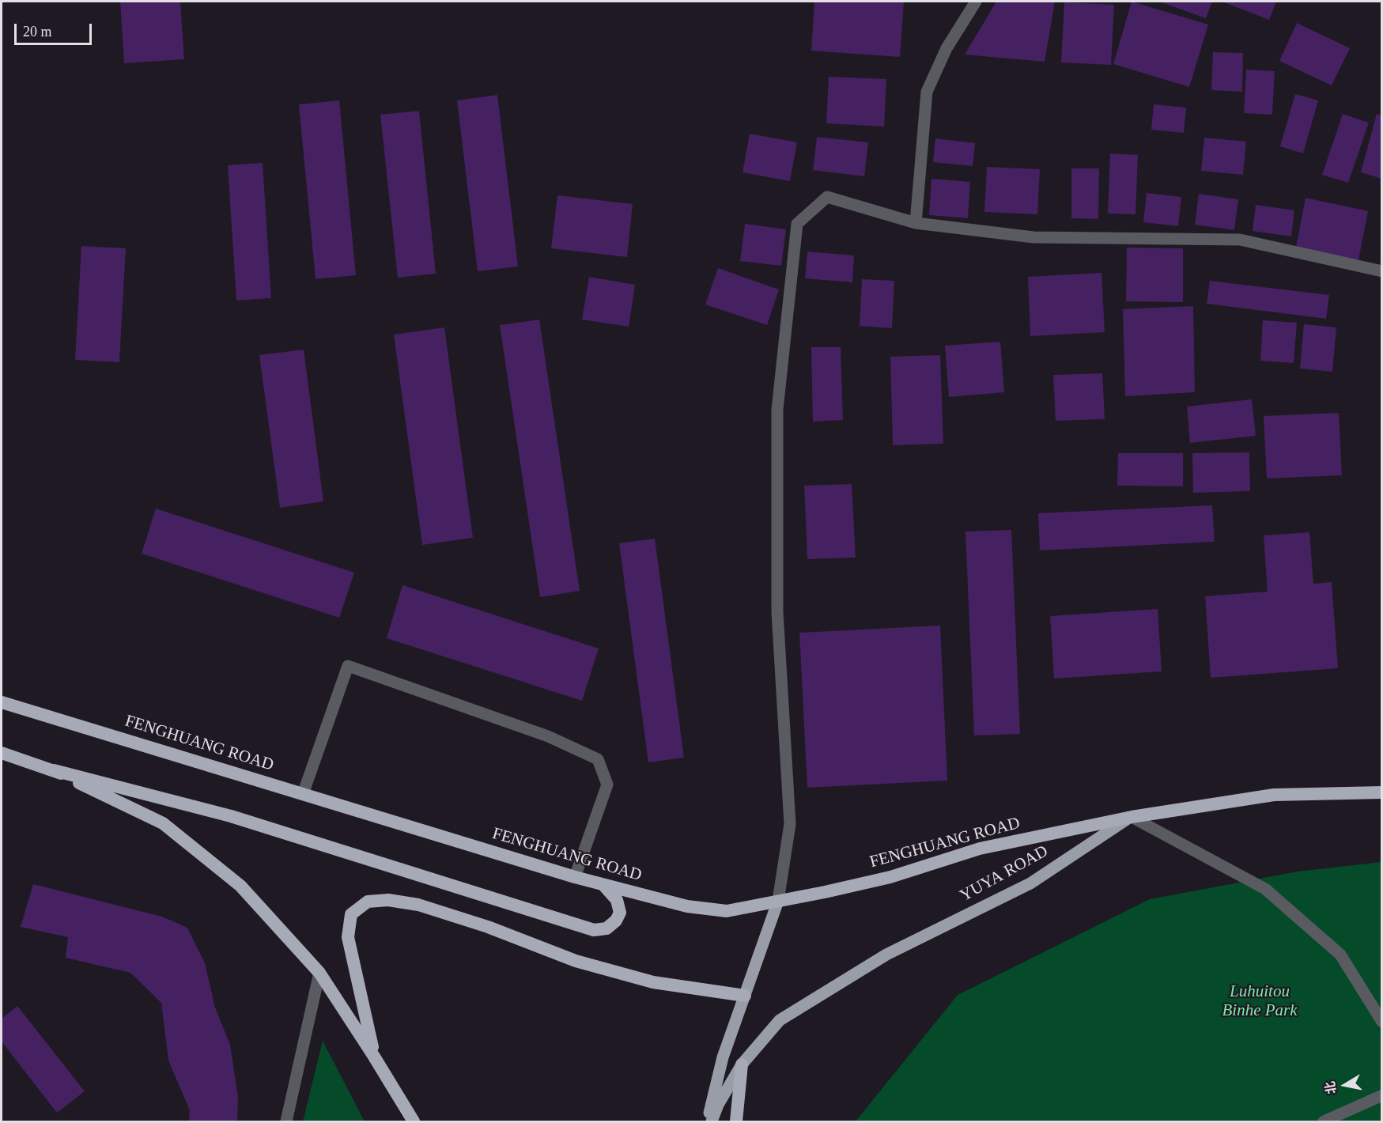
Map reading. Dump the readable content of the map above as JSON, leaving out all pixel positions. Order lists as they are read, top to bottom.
{
  "streets": {
    "highway": ["FENGHUANG ROAD", "YUYA ROAD"]
  },
  "crossings": [
    ["FENGHUANG ROAD", "YUYA ROAD"]
  ],
  "parks": ["Luhuitou Binhe Park"],
  "scale_bar": "20 m",
  "north": "left"
}
